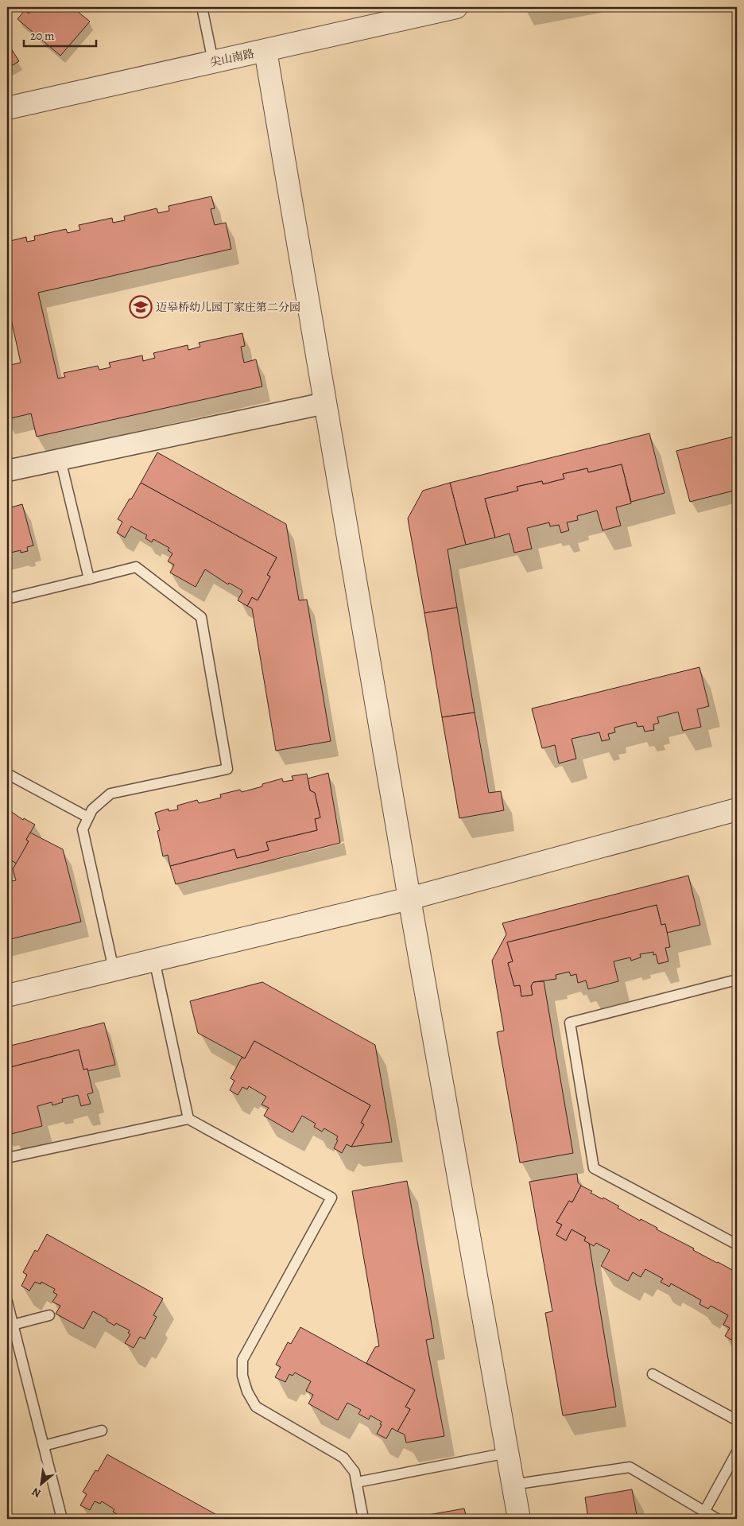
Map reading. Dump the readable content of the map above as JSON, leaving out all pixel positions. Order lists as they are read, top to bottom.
{
  "streets": {
    "street": ["尖山南路"]
  },
  "places": {
    "school or university": ["迈皋桥幼儿园丁家庄第二分园"]
  },
  "scale_bar": "20 m",
  "north": "bottom left"
}
